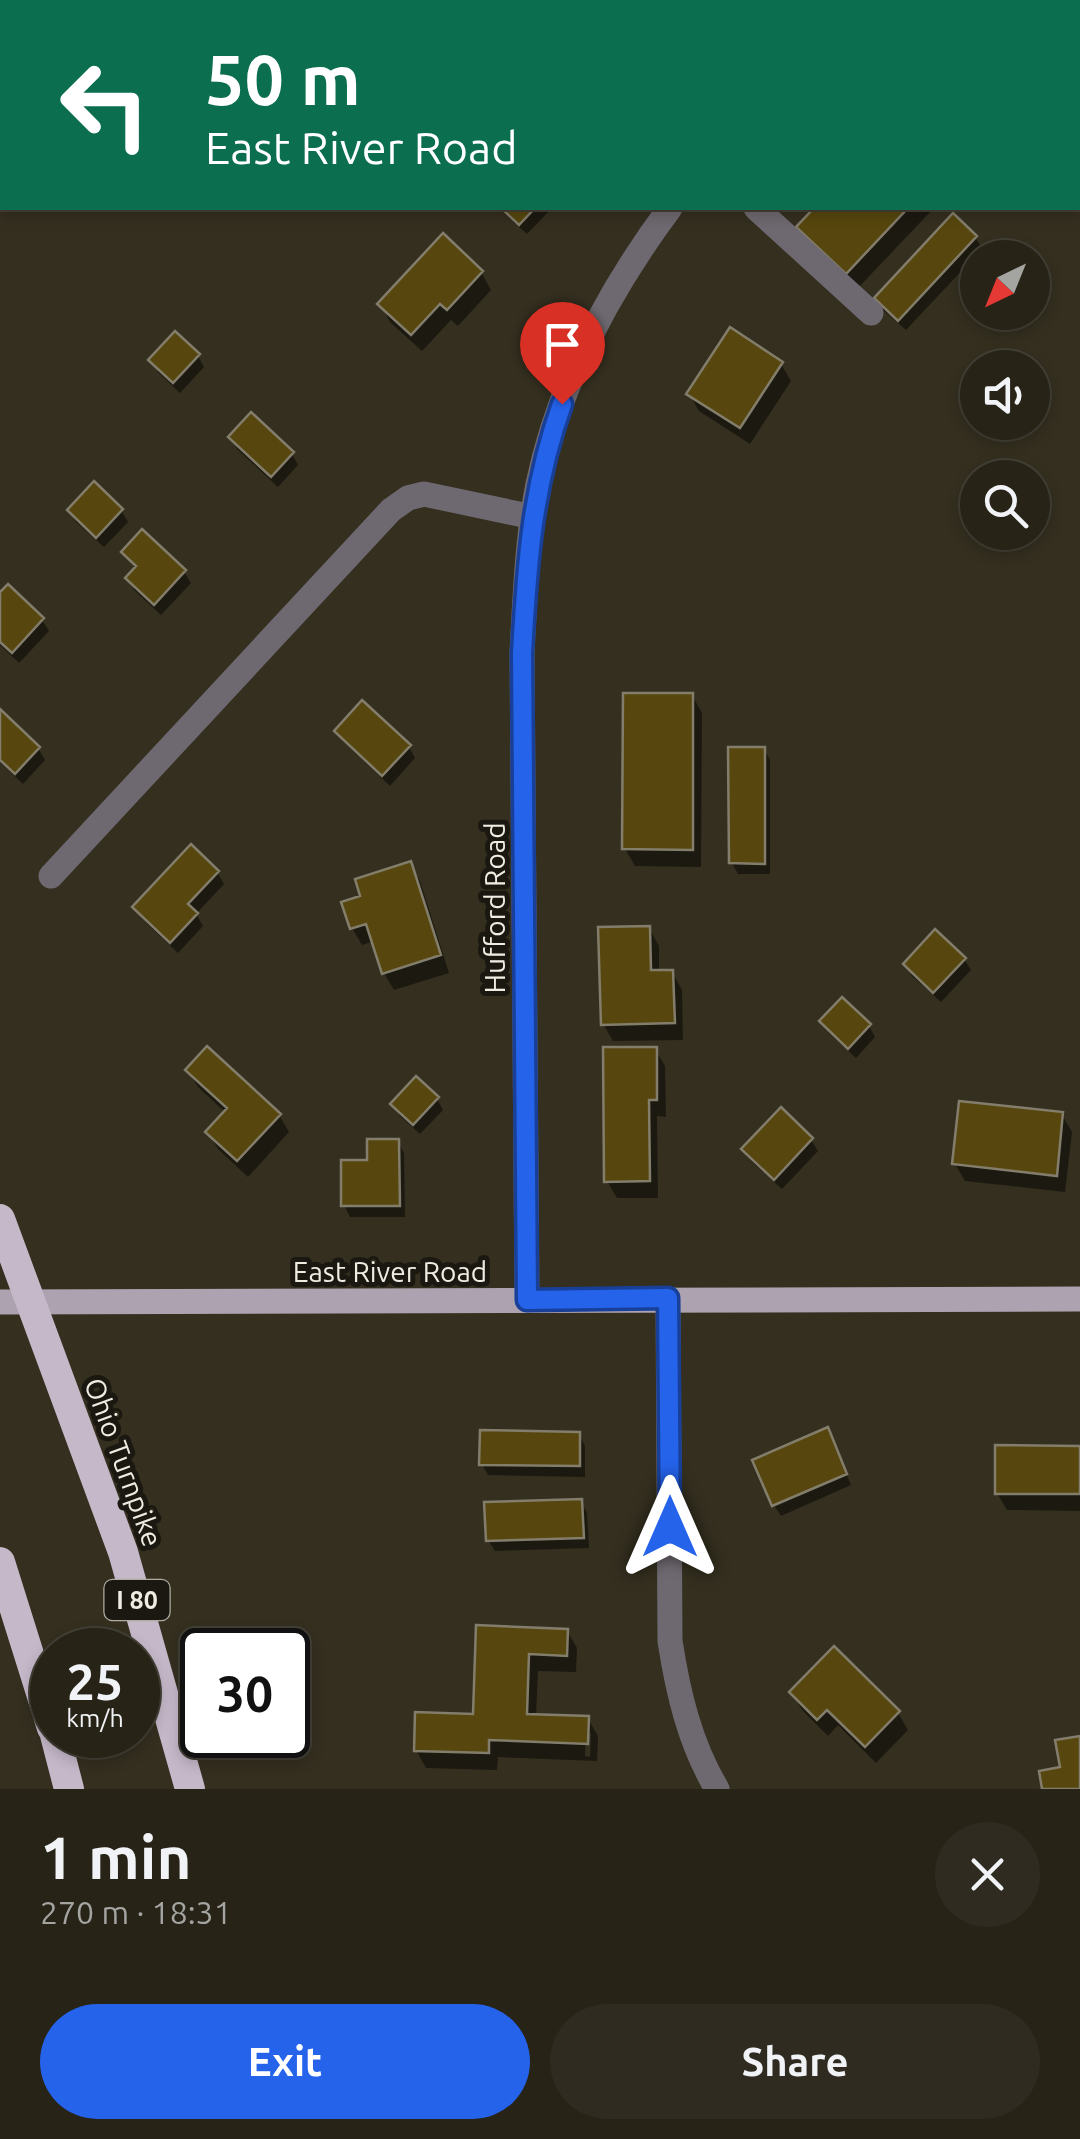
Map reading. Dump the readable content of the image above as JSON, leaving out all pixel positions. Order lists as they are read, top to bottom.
{
  "streets": {
    "highway": ["Ohio Turnpike", "I 80"],
    "main road": ["East River Road"],
    "street": ["Hufford Road"]
  },
  "crossings": [
    ["Hufford Road", "East River Road"]
  ],
  "north": "bottom left",
  "page": {
    "turn": ["50 m", "East River Road"],
    "speed": "25 km/h",
    "limit": "30",
    "heading": ["1 min", "270 m · 18:31"],
    "buttons": ["Exit", "Share"]
  }
}
